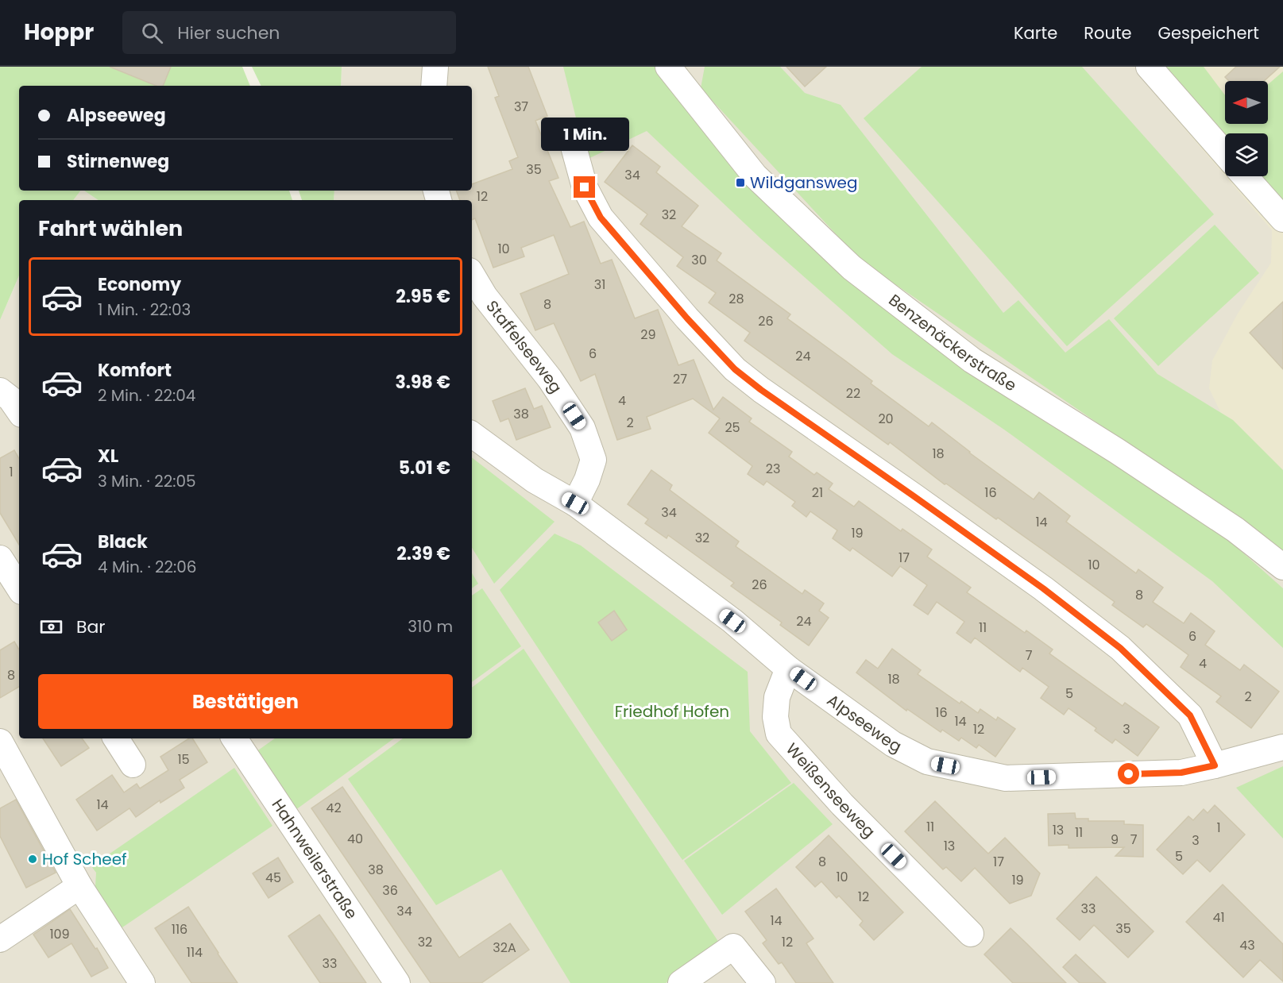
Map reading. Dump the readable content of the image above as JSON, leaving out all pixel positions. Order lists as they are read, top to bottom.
{
  "streets": {
    "street": [
      "Benzenäckerstraße",
      "Staffelseeweg",
      "Alpseeweg",
      "Weißenseeweg",
      "Hahnweilerstraße"
    ]
  },
  "crossings": [
    ["Staffelseeweg", "Alpseeweg"],
    ["Alpseeweg", "Weißenseeweg"]
  ],
  "parks": ["Friedhof Hofen"],
  "places": {
    "transit": ["Wildgansweg"],
    "other": ["Hof Scheef"]
  },
  "house_numbers": [
    "37",
    "35",
    "34",
    "12",
    "32",
    "10",
    "30",
    "31",
    "28",
    "8",
    "26",
    "29",
    "6",
    "24",
    "27",
    "22",
    "4",
    "38",
    "20",
    "2",
    "25",
    "18",
    "23",
    "1",
    "21",
    "16",
    "34",
    "14",
    "19",
    "32",
    "17",
    "10",
    "26",
    "8",
    "24",
    "11",
    "6",
    "7",
    "4",
    "8",
    "18",
    "5",
    "2",
    "16",
    "14",
    "12",
    "3",
    "15",
    "14",
    "42",
    "11",
    "1",
    "13",
    "11",
    "40",
    "9",
    "7",
    "3",
    "13",
    "5",
    "8",
    "17",
    "38",
    "10",
    "45",
    "19",
    "36",
    "12",
    "33",
    "34",
    "41",
    "14",
    "35",
    "116",
    "109",
    "32",
    "12",
    "43",
    "32A",
    "114",
    "33"
  ],
  "north": "left",
  "page": {
    "header": "Hoppr",
    "search": "Hier suchen",
    "nav": ["Karte", "Route", "Gespeichert"],
    "banner": ["Alpseeweg", "Stirnenweg"],
    "bubble": "1 Min.",
    "heading": "Fahrt wählen",
    "list": [
      {
        "name": "Economy",
        "note": "1 Min. · 22:03",
        "value": "2.95 €"
      },
      {
        "name": "Komfort",
        "note": "2 Min. · 22:04",
        "value": "3.98 €"
      },
      {
        "name": "XL",
        "note": "3 Min. · 22:05",
        "value": "5.01 €"
      },
      {
        "name": "Black",
        "note": "4 Min. · 22:06",
        "value": "2.39 €"
      }
    ],
    "pay": ["Bar", "310 m"],
    "buttons": "Bestätigen"
  }
}
